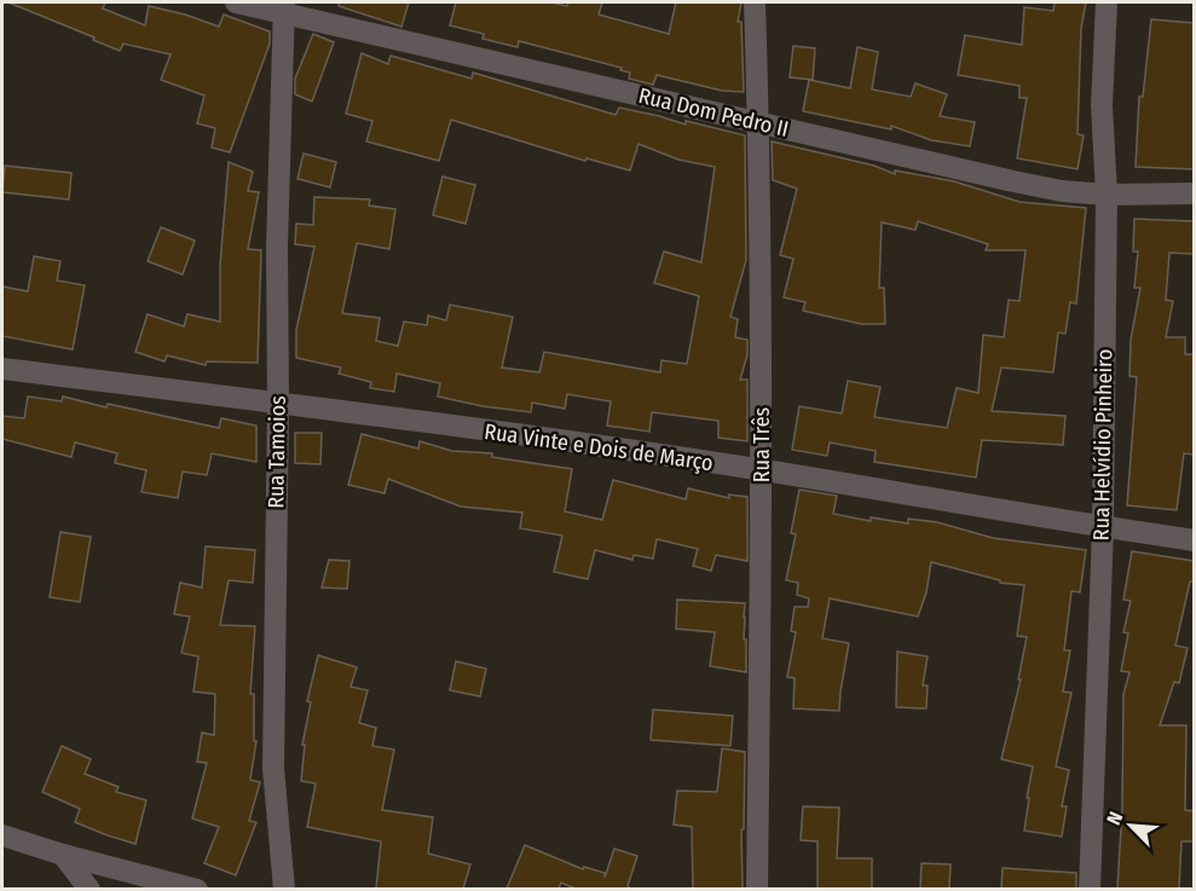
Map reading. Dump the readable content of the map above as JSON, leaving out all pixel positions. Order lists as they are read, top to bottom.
{
  "streets": {
    "street": [
      "Rua Dom Pedro II",
      "Rua Três",
      "Rua Helvídio Pinheiro",
      "Rua Vinte e Dois de Março",
      "Rua Tamoios"
    ]
  },
  "crossings": [
    ["Rua Dom Pedro II", "Rua Três"],
    ["Rua Dom Pedro II", "Rua Helvídio Pinheiro"],
    ["Rua Dom Pedro II", "Rua Tamoios"],
    ["Rua Três", "Rua Vinte e Dois de Março"],
    ["Rua Helvídio Pinheiro", "Rua Vinte e Dois de Março"],
    ["Rua Vinte e Dois de Março", "Rua Tamoios"]
  ],
  "north": "top left"
}
